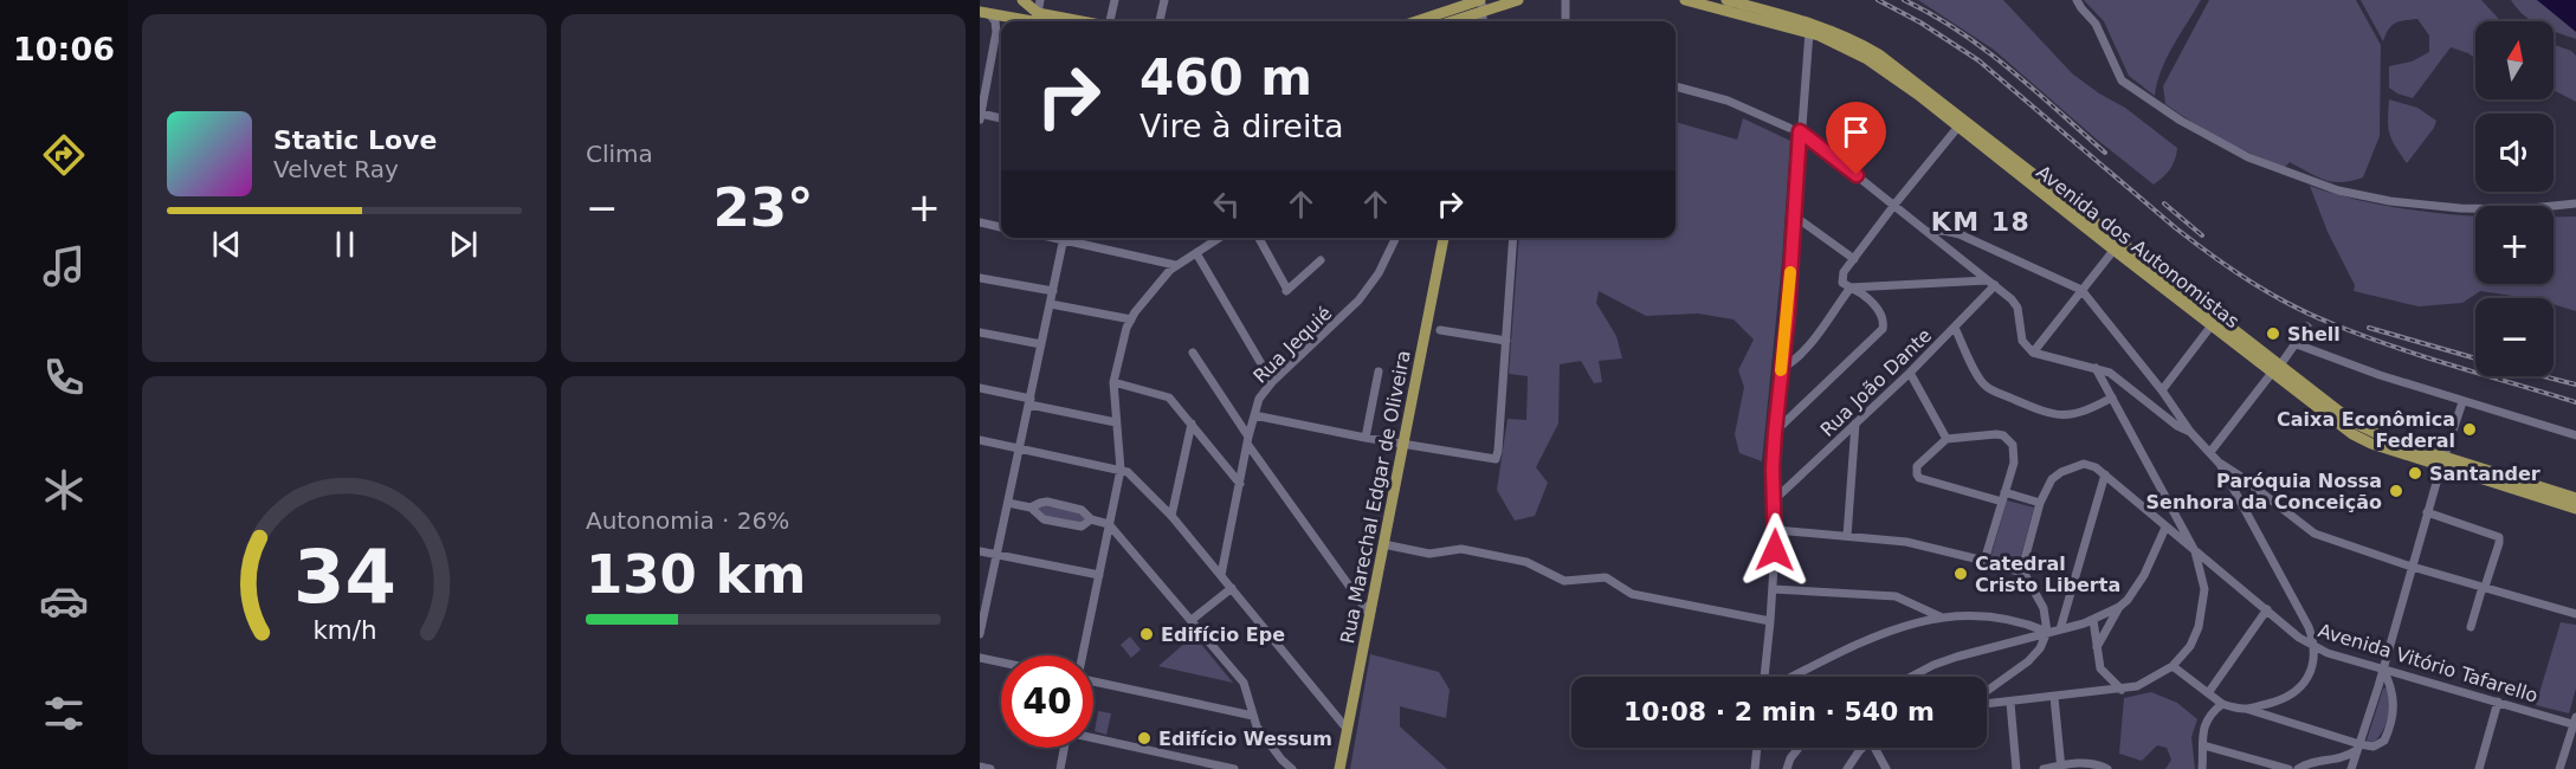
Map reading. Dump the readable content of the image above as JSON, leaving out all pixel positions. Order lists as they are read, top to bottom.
{
  "streets": {
    "main road": ["Avenida dos Autonomistas", "Rua Marechal Edgar de Oliveira"],
    "street": ["Rua Jequié", "Rua João Dante", "Avenida Vitório Tafarello"]
  },
  "districts": ["KM 18"],
  "places": [
    "Shell",
    "Caixa Econômica Federal",
    "Santander",
    "Paróquia Nossa Senhora da Conceição",
    "Catedral Cristo Liberta",
    "Edifício Epe",
    "Edifício Wessum"
  ],
  "north": "top",
  "page": {
    "tabs": "10:06",
    "tile": [
      "Clima",
      ["Autonomia · 26%", "130 km"]
    ],
    "map_buttons": ["+", "−"],
    "turn": ["460 m", "Vire à direita"],
    "song": ["Static Love", "Velvet Ray"],
    "heat": ["−", "23°", "+"],
    "limit": "40",
    "trip": "10:08 · 2 min · 540 m",
    "gauge": ["34", "km/h"]
  }
}
